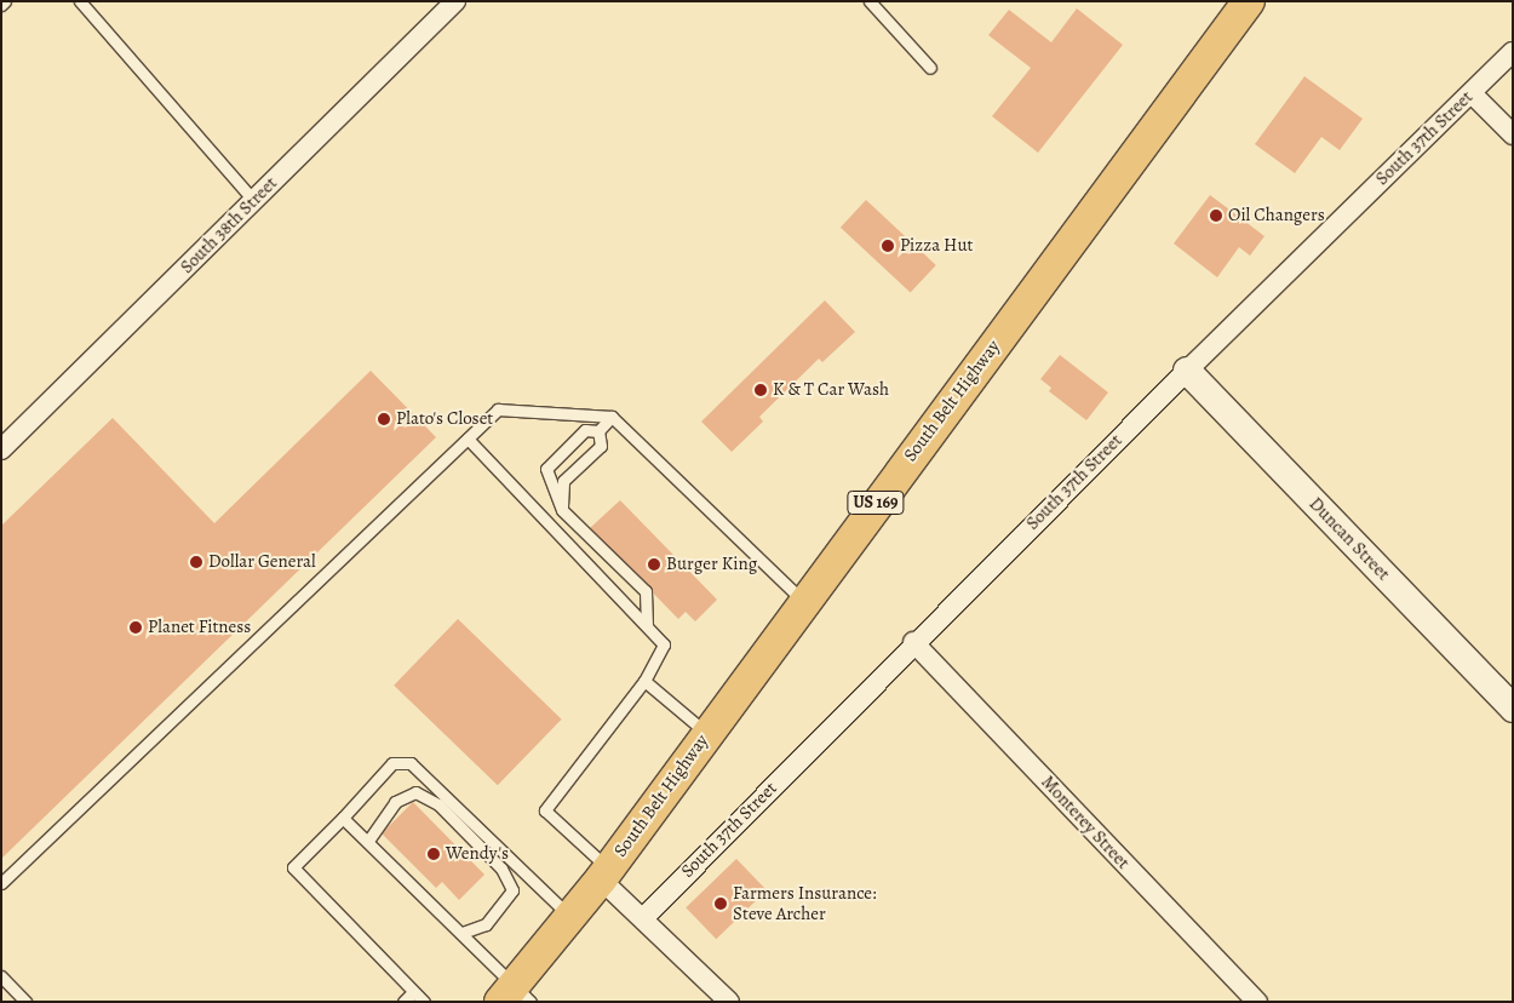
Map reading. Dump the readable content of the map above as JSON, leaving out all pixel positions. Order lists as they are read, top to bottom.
{
  "streets": {
    "main road": ["South Belt Highway", "US 169"],
    "street": [
      "South 37th Street",
      "South 38th Street",
      "Duncan Street",
      "Monterey Street"
    ]
  },
  "crossings": [
    ["South 37th Street", "Duncan Street"],
    ["South 37th Street", "Monterey Street"]
  ],
  "places": [
    "Oil Changers",
    "Pizza Hut",
    "K & T Car Wash",
    "Plato's Closet",
    "Dollar General",
    "Burger King",
    "Planet Fitness",
    "Wendy's",
    "Farmers Insurance: Steve Archer"
  ]
}
